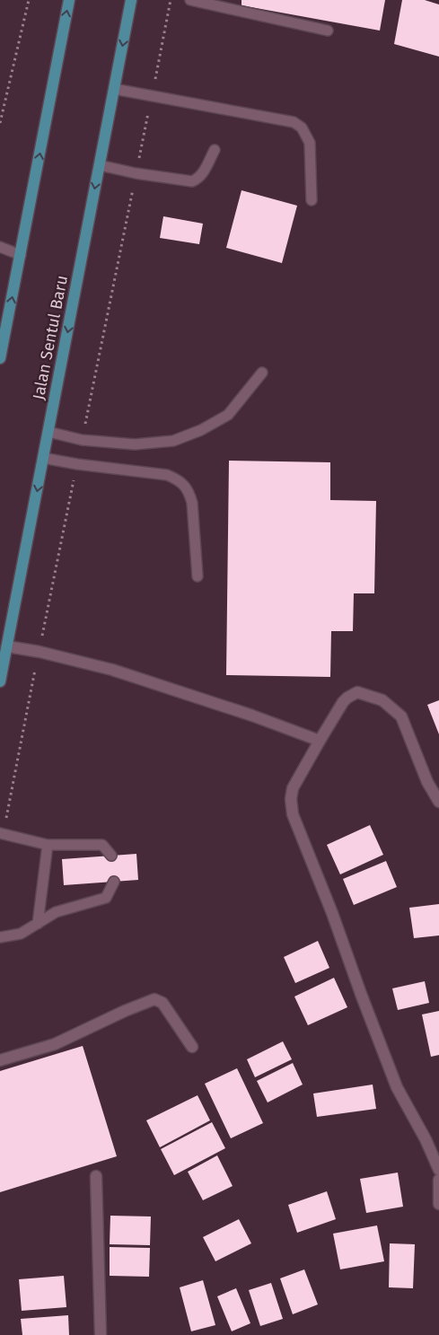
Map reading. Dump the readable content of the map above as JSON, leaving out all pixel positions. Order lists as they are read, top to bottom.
{
  "streets": {
    "main road": ["Jalan Sentul Baru"]
  }
}
